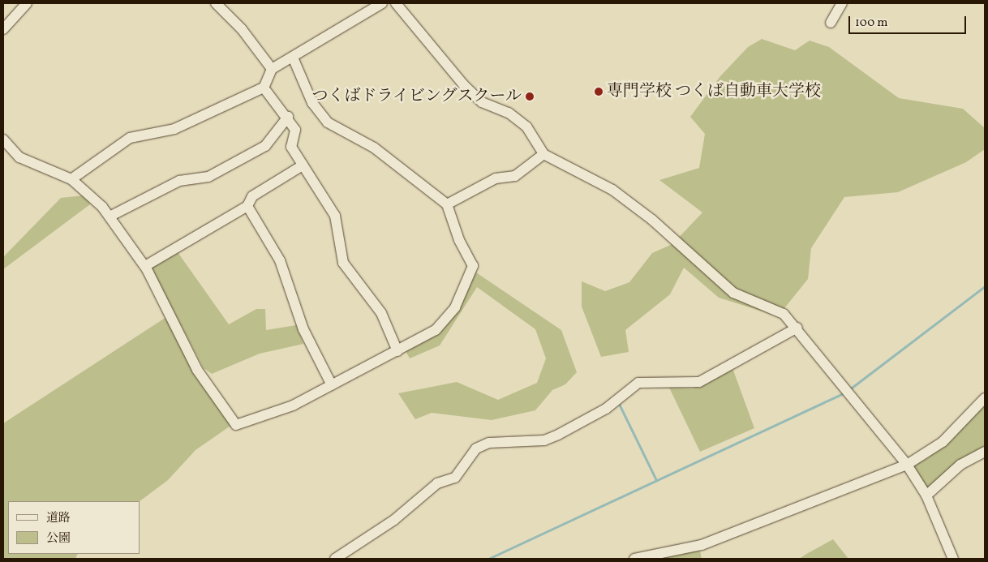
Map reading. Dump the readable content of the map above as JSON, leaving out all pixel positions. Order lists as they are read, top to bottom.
{
  "places": ["専門学校 つくば自動車大学校", "つくばドライビングスクール"],
  "legend": ["道路", "公園"],
  "scale_bar": "100 m"
}
